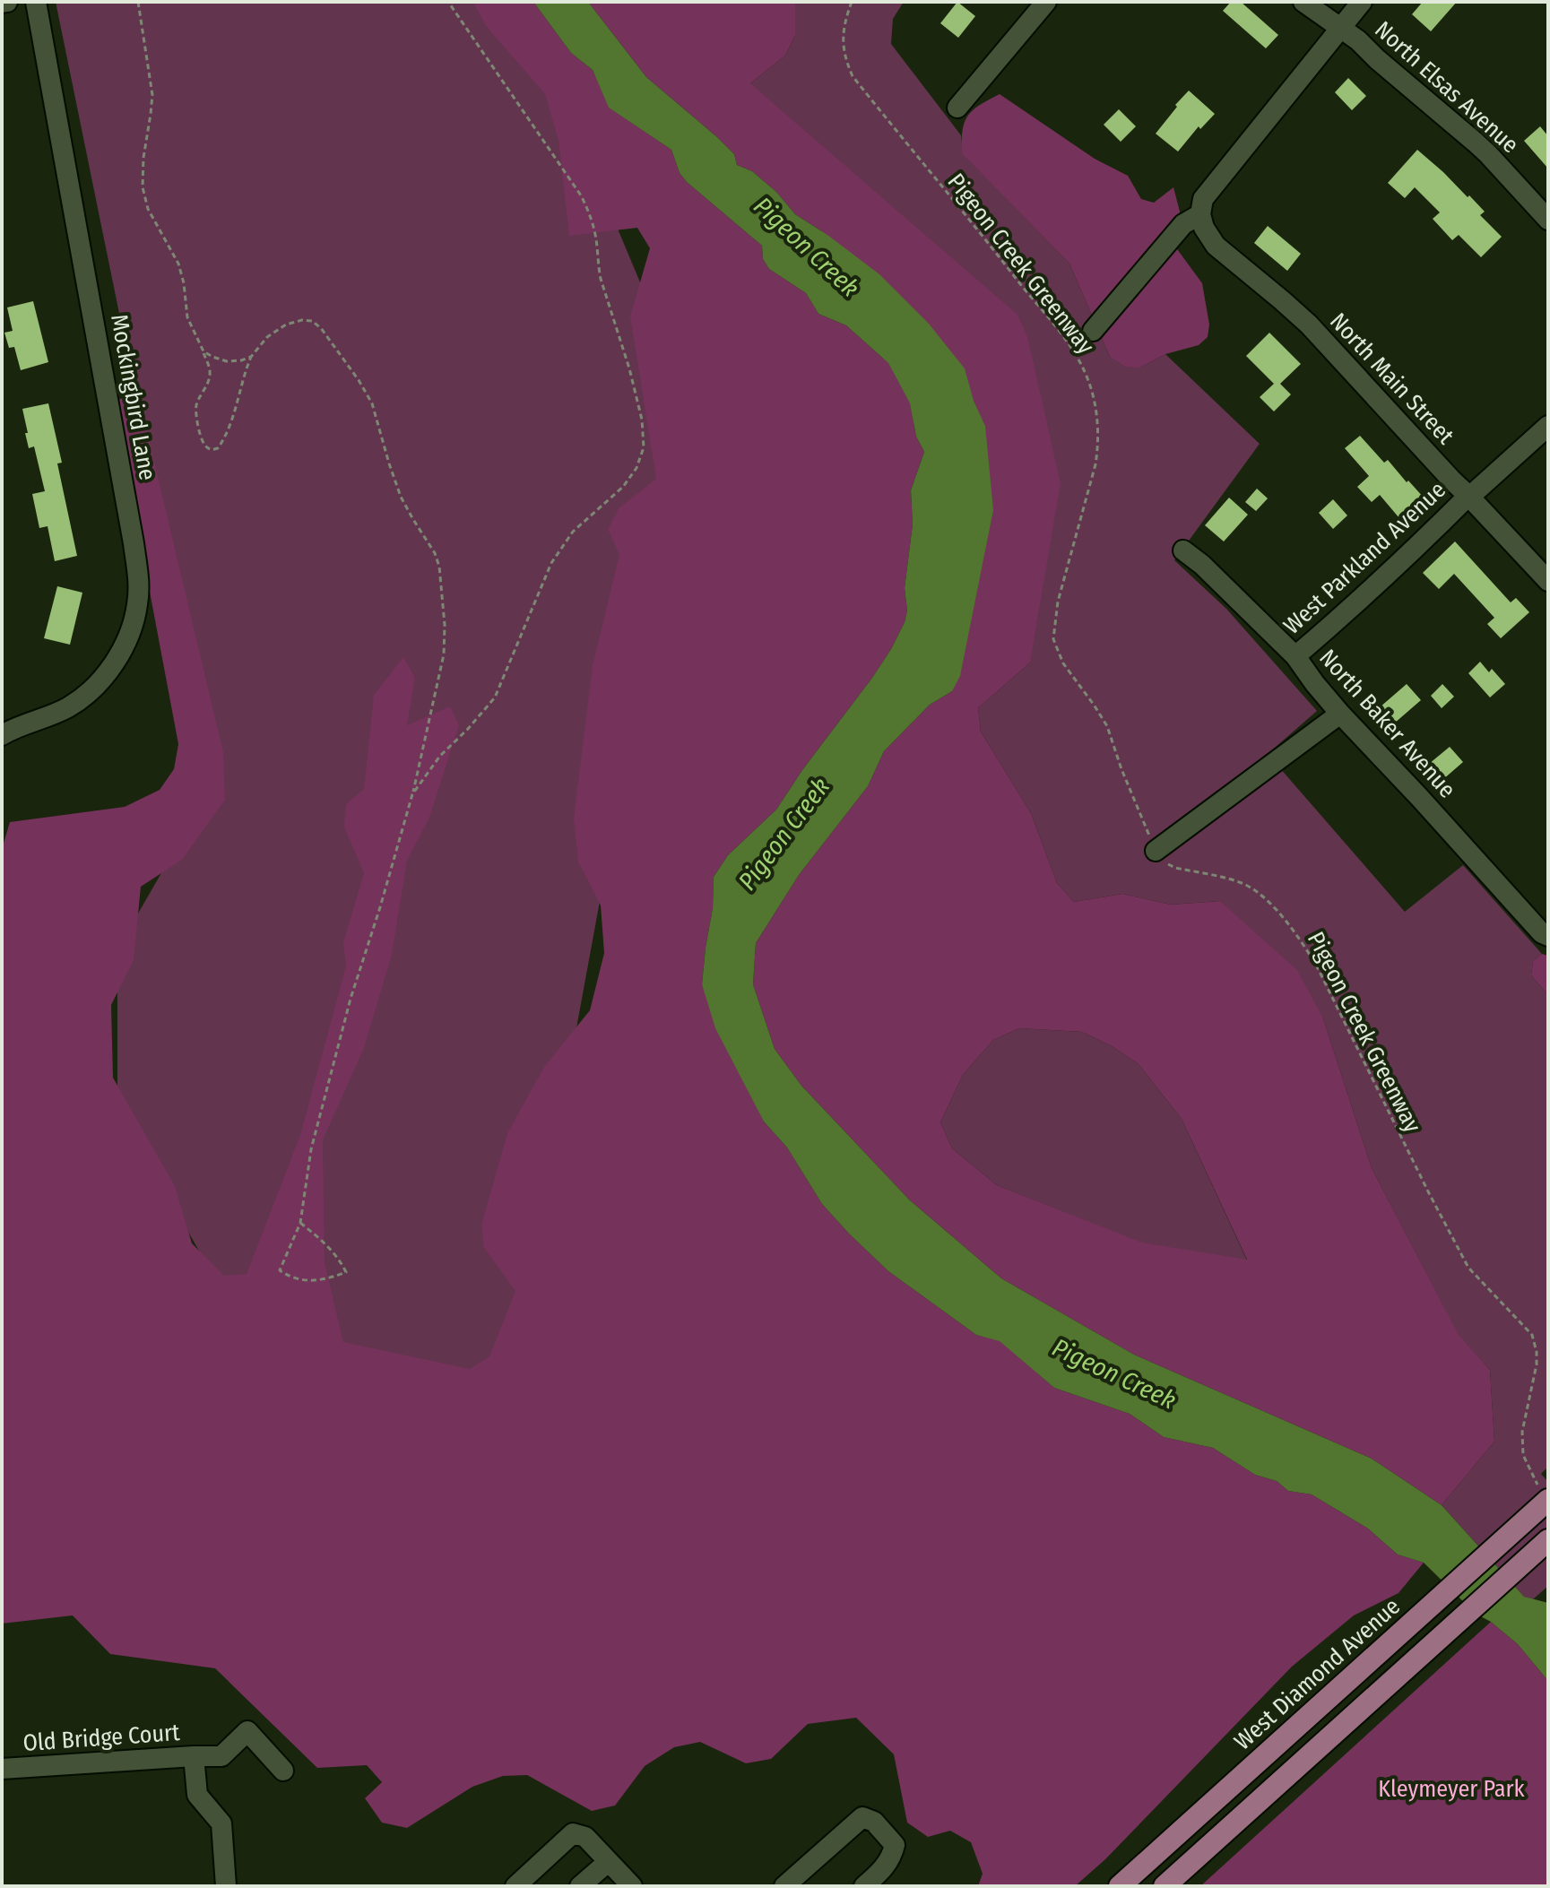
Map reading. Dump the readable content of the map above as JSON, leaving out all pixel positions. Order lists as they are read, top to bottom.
{
  "streets": {
    "main road": ["West Diamond Avenue"],
    "street": [
      "North Elsas Avenue",
      "North Main Street",
      "Mockingbird Lane",
      "West Parkland Avenue",
      "North Baker Avenue",
      "Old Bridge Court"
    ],
    "path": ["Pigeon Creek Greenway"]
  },
  "crossings": [
    ["Pigeon Creek Greenway", "West Diamond Avenue"],
    ["North Main Street", "West Parkland Avenue"],
    ["West Parkland Avenue", "North Baker Avenue"]
  ],
  "water": ["Pigeon Creek"],
  "parks": ["Kleymeyer Park"]
}
